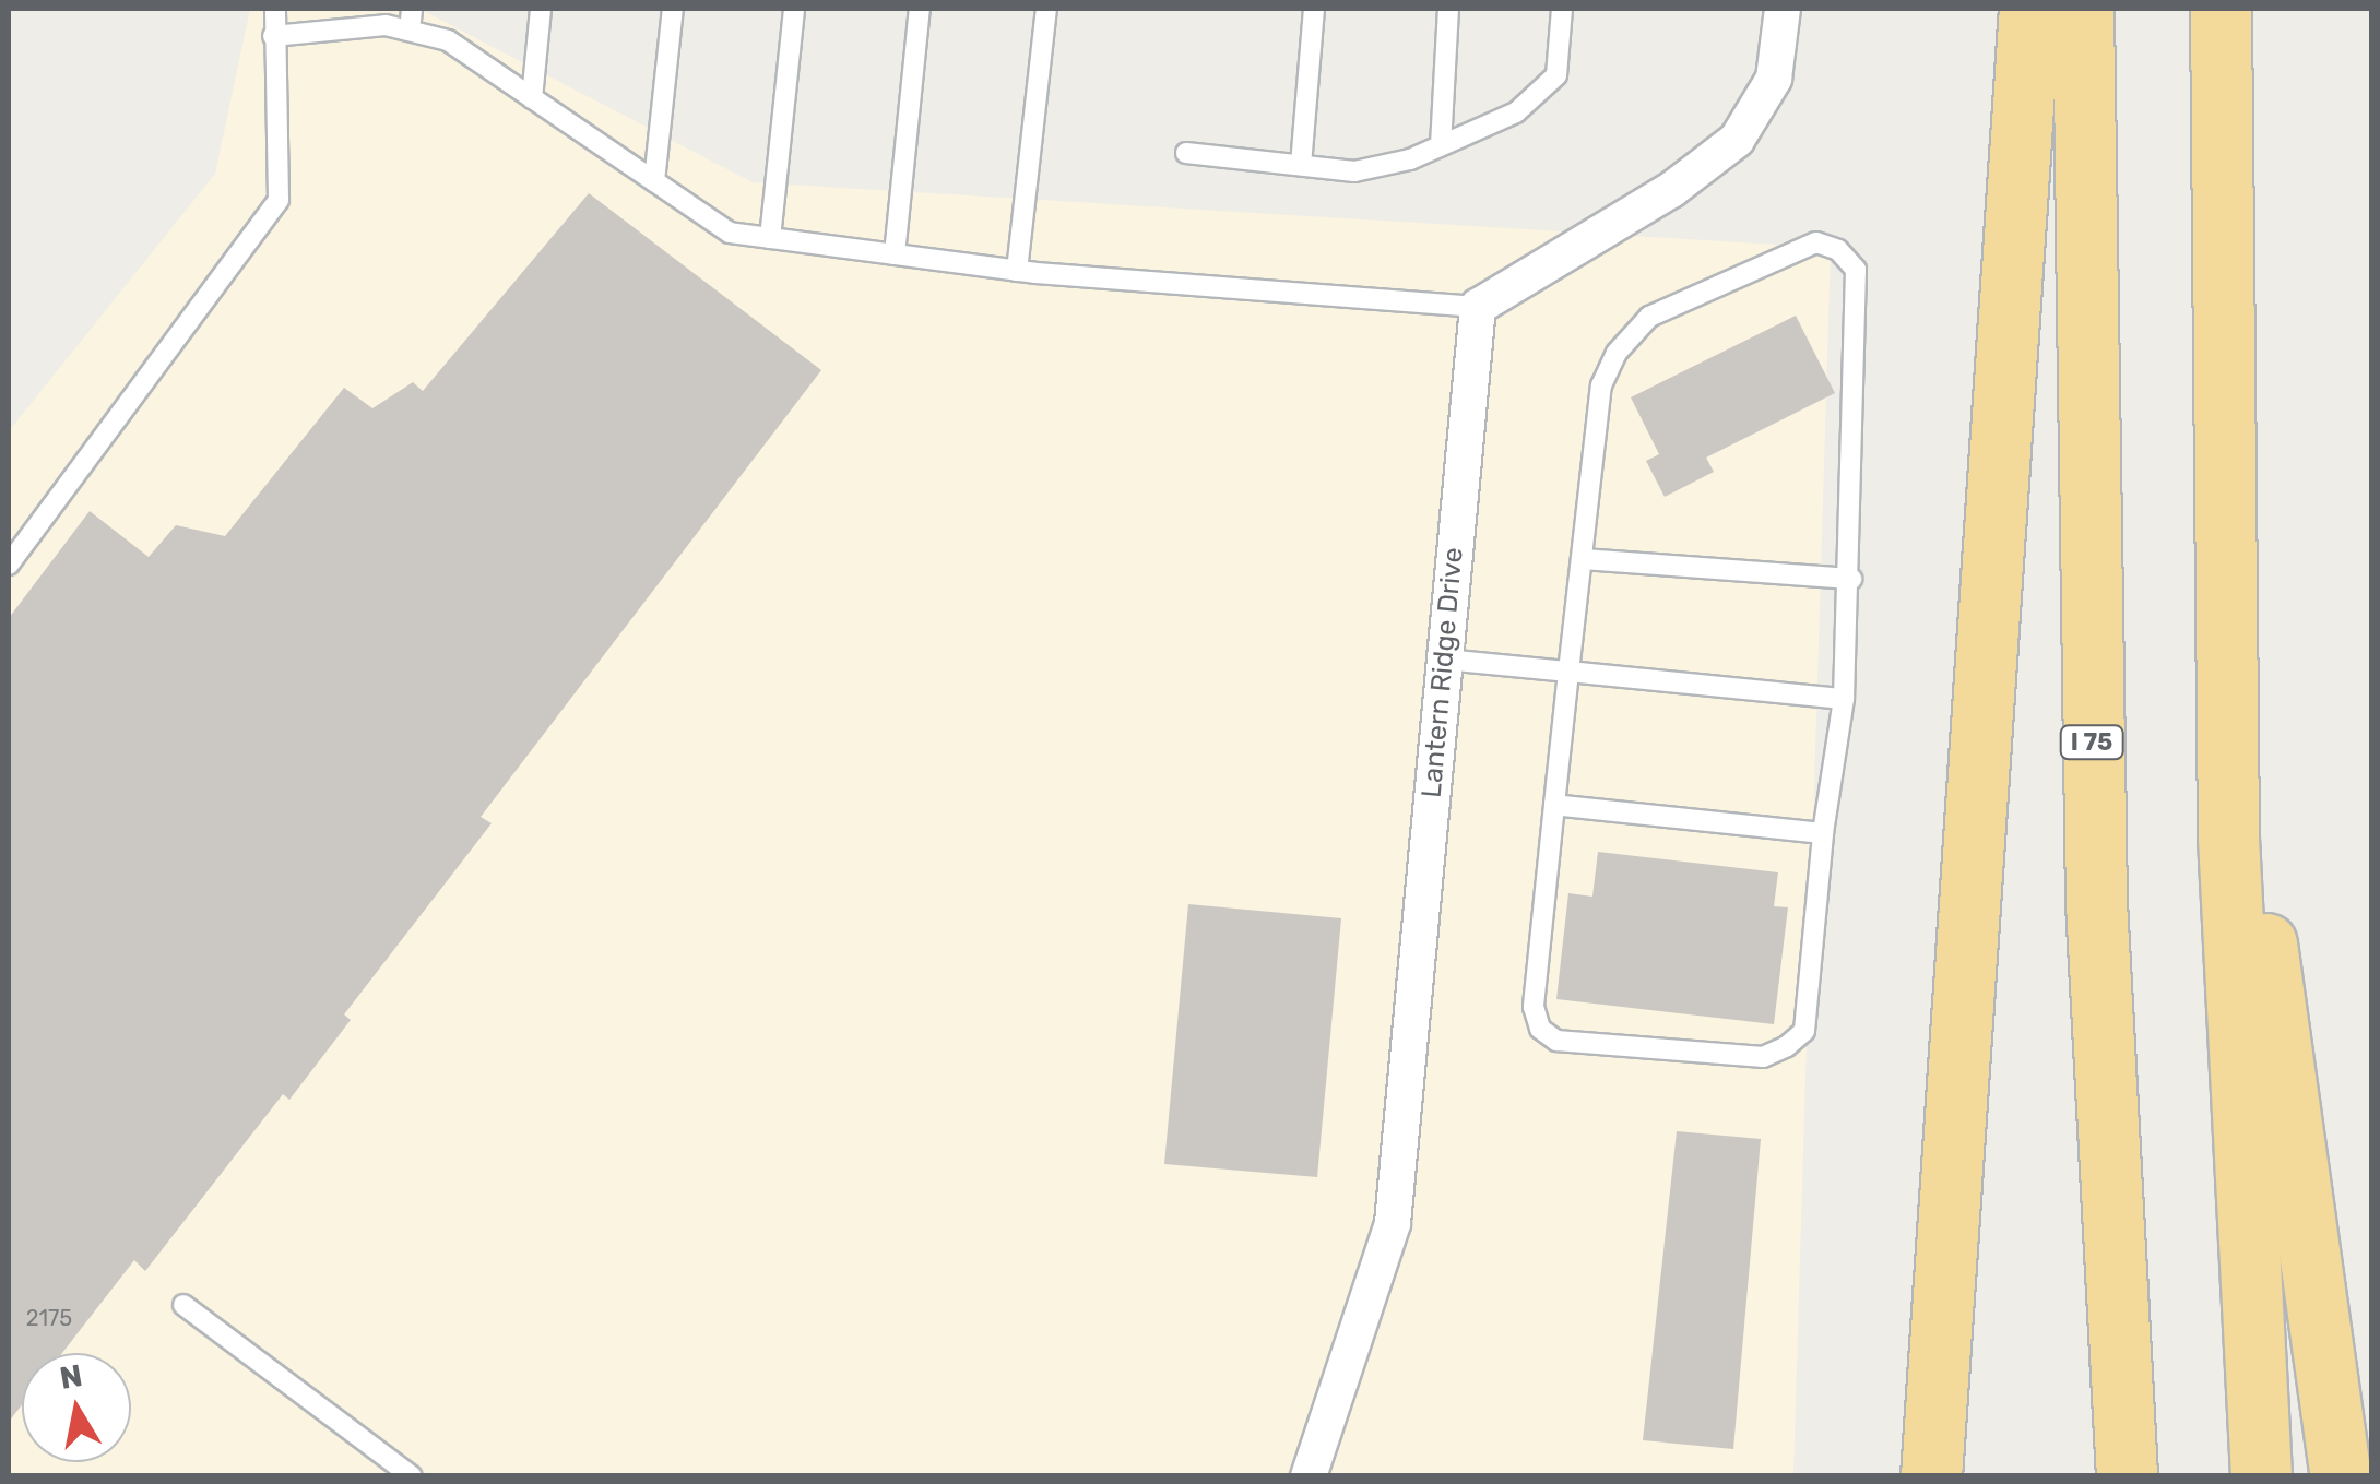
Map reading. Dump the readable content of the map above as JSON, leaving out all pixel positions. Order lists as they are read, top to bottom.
{
  "streets": {
    "highway": ["I 75"],
    "street": ["Lantern Ridge Drive"]
  },
  "house_numbers": ["2175"],
  "north": "top"
}
